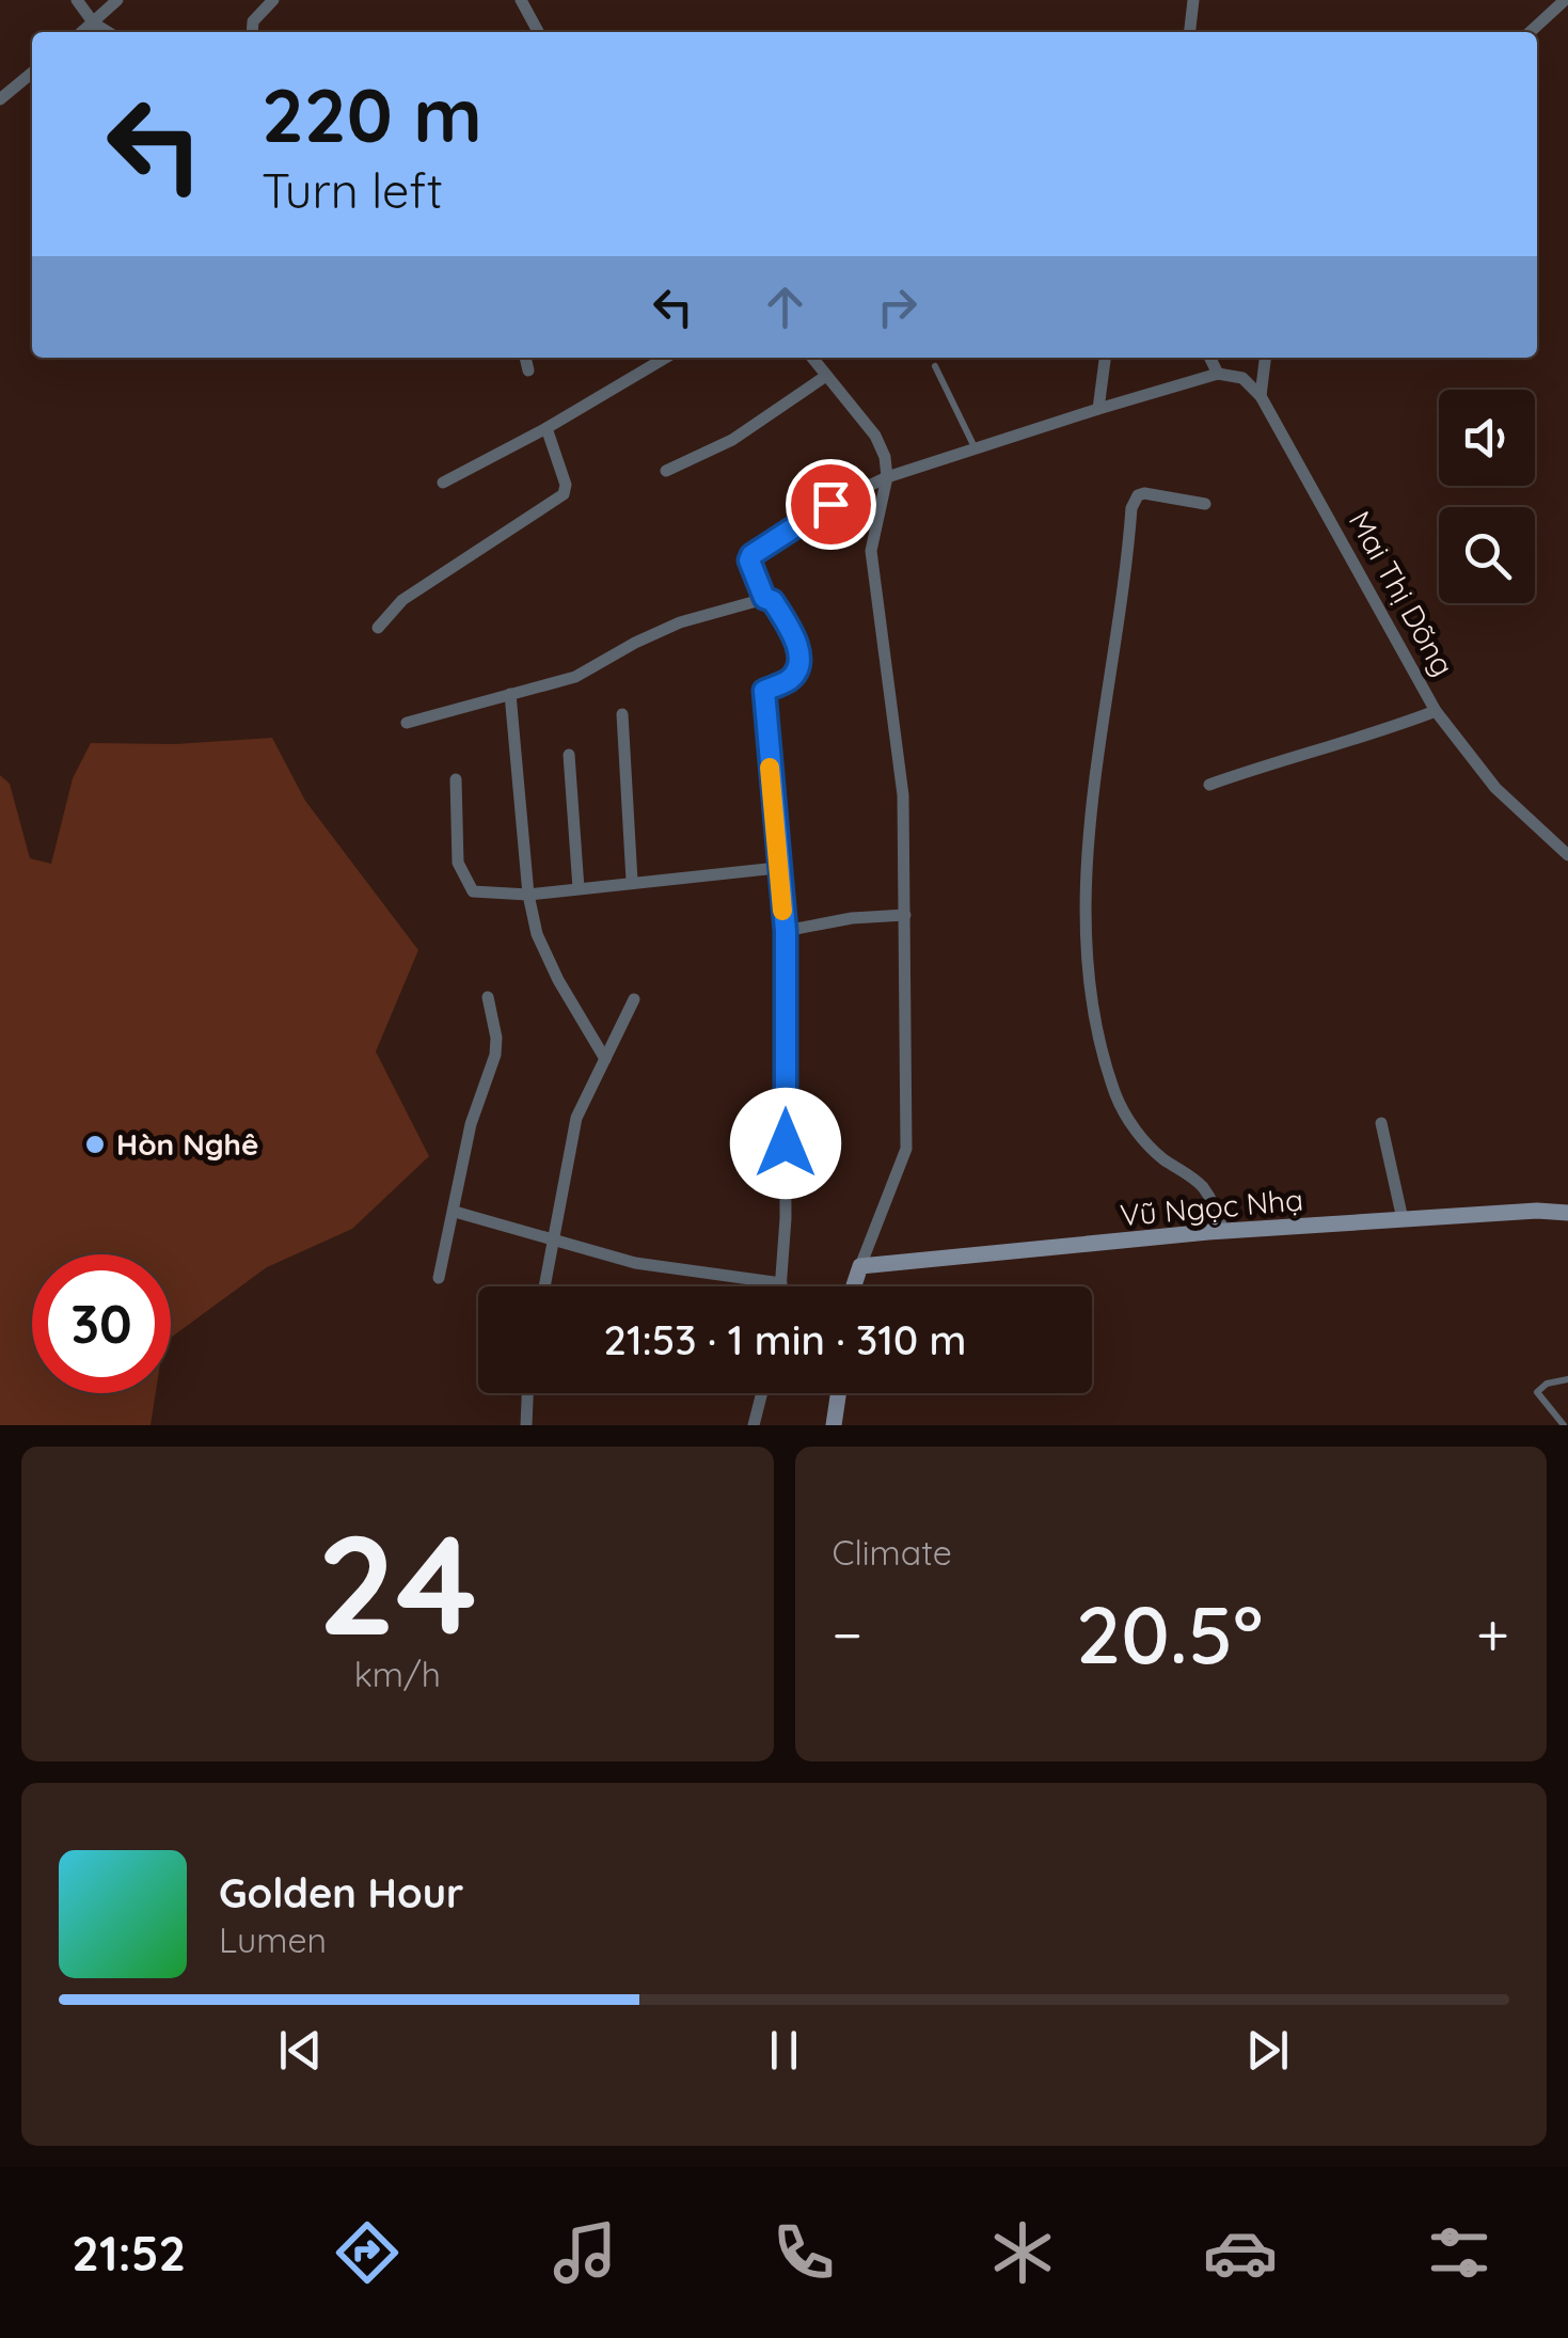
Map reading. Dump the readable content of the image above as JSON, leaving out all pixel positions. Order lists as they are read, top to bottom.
{
  "streets": {
    "street": ["Mai Thị Dõng", "Vũ Ngọc Nhạ"]
  },
  "places": ["Hòn Nghê"],
  "page": {
    "turn": ["220 m", "Turn left"],
    "limit": "30",
    "trip": "21:53 · 1 min · 310 m",
    "tile": [
      ["24", "km/h"],
      "Climate"
    ],
    "heat": ["−", "20.5°", "+"],
    "song": ["Golden Hour", "Lumen"],
    "tabs": "21:52"
  }
}
